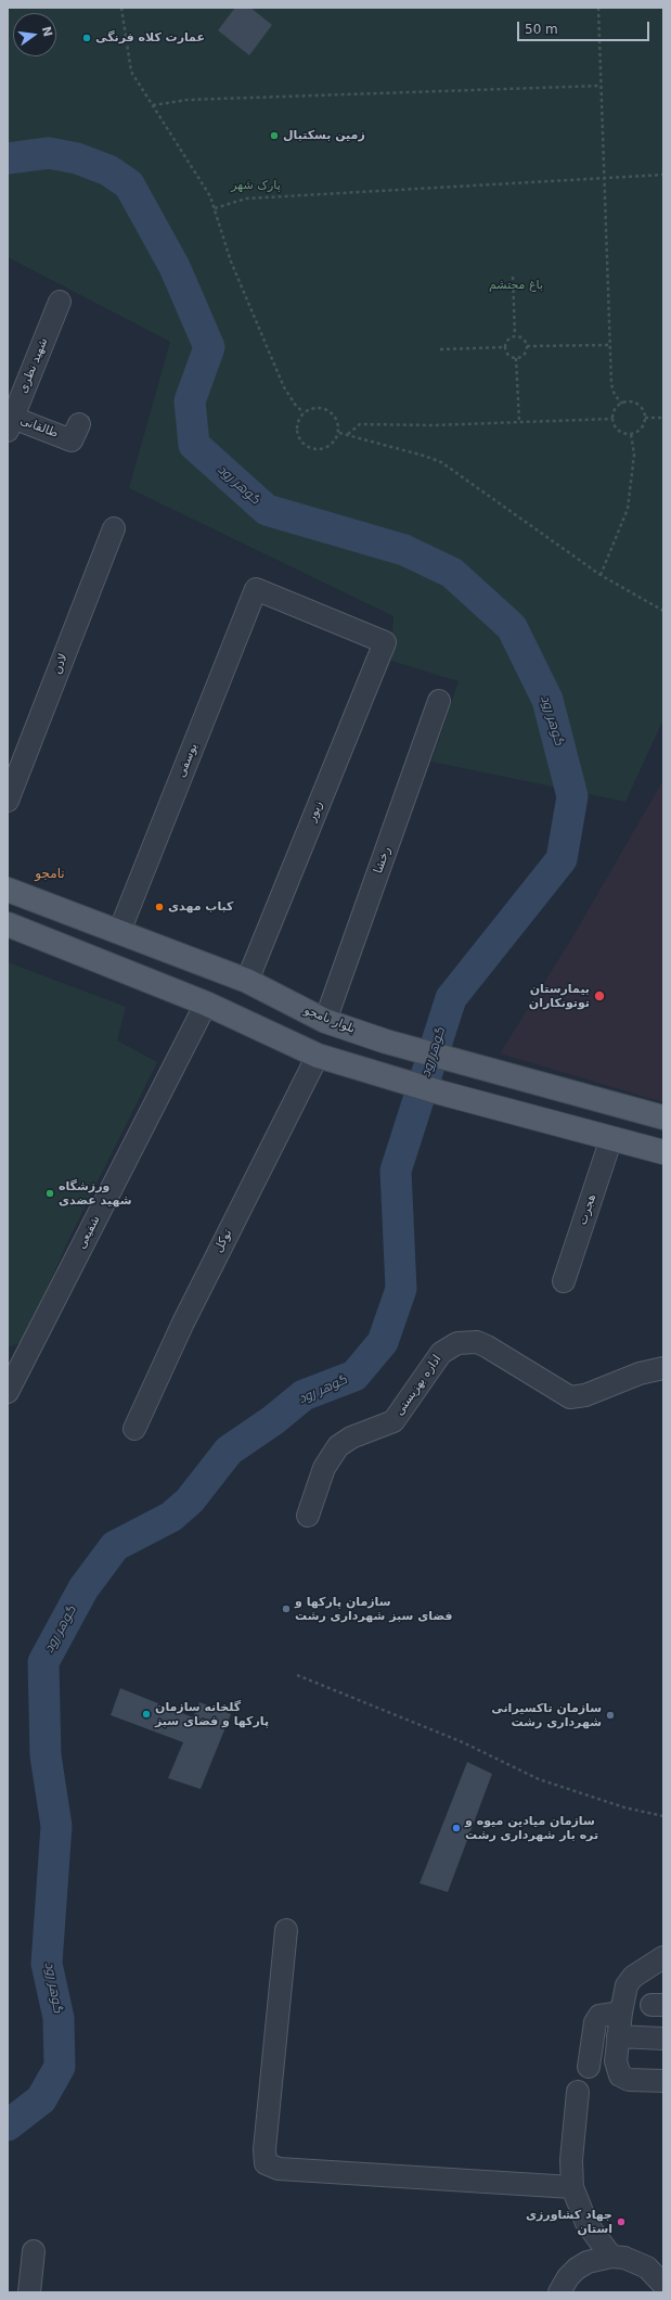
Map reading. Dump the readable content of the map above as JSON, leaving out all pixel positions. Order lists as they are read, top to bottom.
{
  "streets": {
    "main road": ["بلوار نامجو"],
    "street": [
      "شهید نظری",
      "طالقانی",
      "لادن",
      "یوسفی",
      "زیور",
      "رخشا",
      "هجرت",
      "شفیعی",
      "توکل",
      "اداره بهزیستی"
    ]
  },
  "crossings": [
    ["شهید نظری", "طالقانی"],
    ["یوسفی", "زیور"],
    ["یوسفی", "بلوار نامجو"],
    ["زیور", "بلوار نامجو"],
    ["رخشا", "بلوار نامجو"]
  ],
  "districts": ["نامجو"],
  "water": ["گوهر رود"],
  "parks": ["پارک شهر", "باغ محتشم"],
  "places": [
    "عمارت کلاه فرنگی",
    "زمین بسکتبال",
    "کباب مهدی",
    "بیمارستان توتونکاران",
    "ورزشگاه شهید عضدی",
    "سازمان پارکها و فضای سبز شهرداری رشت",
    "گلخانه سازمان پارکها و فضای سبز",
    "سازمان تاکسیرانی شهرداری رشت",
    "سازمان میادین میوه و تره بار شهرداری رشت",
    "جهاد کشاورزی استان"
  ],
  "scale_bar": "50 m",
  "north": "right"
}
